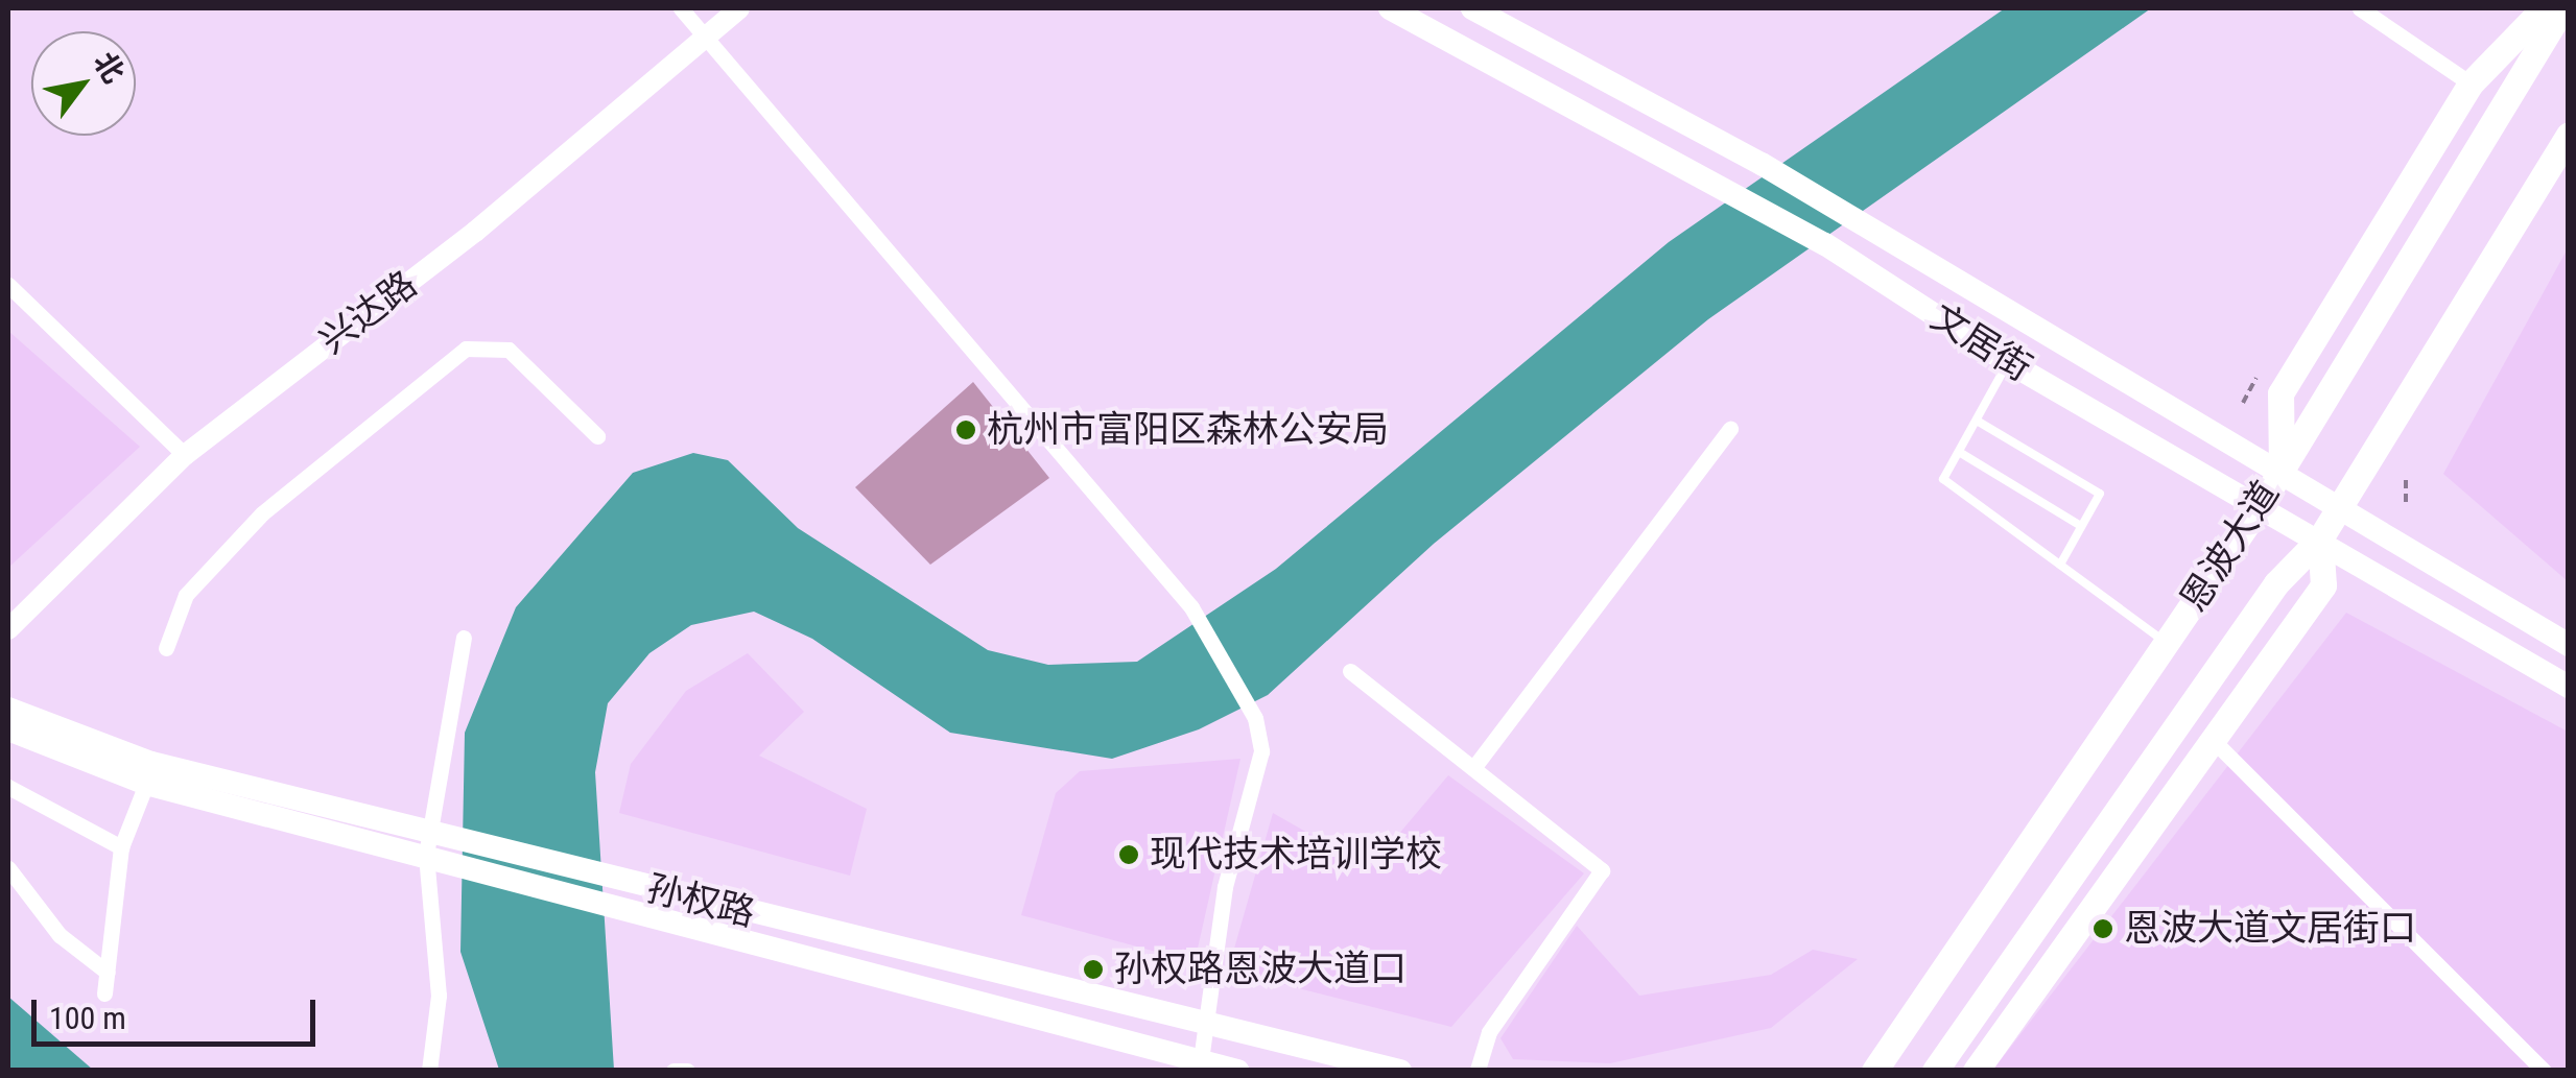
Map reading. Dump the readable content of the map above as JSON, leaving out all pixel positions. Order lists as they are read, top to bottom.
{
  "streets": {
    "main road": ["文居街", "恩波大道", "孙权路"],
    "street": ["兴达路"]
  },
  "crossings": [
    ["文居街", "恩波大道"]
  ],
  "places": [
    "杭州市富阳区森林公安局",
    "现代技术培训学校",
    "恩波大道文居街口",
    "孙权路恩波大道口"
  ],
  "scale_bar": "100 m",
  "north": "top right"
}
